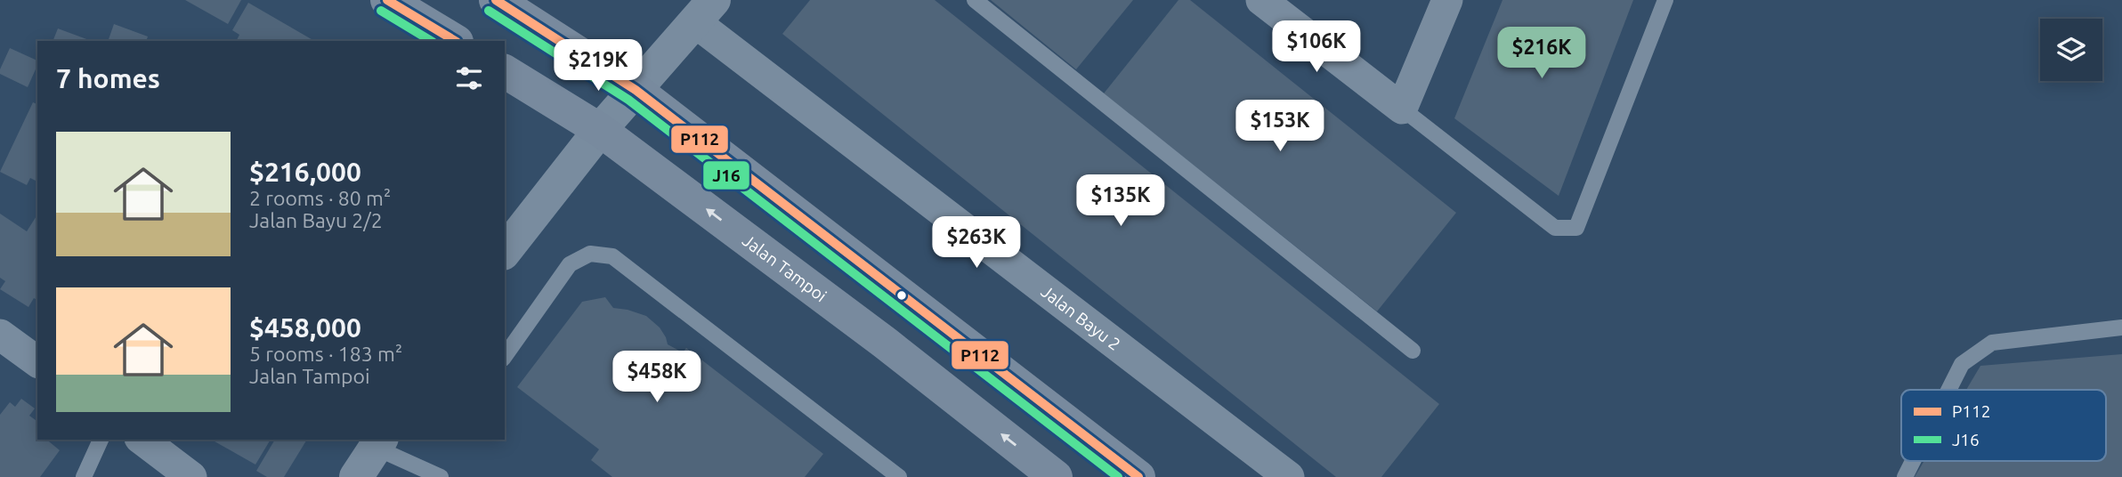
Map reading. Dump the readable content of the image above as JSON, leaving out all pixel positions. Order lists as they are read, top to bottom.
{
  "streets": {
    "main road": ["Jalan Tampoi"],
    "street": ["Jalan Bayu 2"]
  },
  "lines": ["transit line P112", "transit line J16"],
  "legend": ["P112", "J16"],
  "page": {
    "price": [
      "$106K",
      "$216K",
      "$219K",
      "$153K",
      "$135K",
      "$263K",
      "$458K"
    ],
    "heading": "7 homes",
    "list": [
      {
        "name": "$216,000",
        "note": "2 rooms · 80 m² · Jalan Bayu 2/2"
      },
      {
        "name": "$458,000",
        "note": "5 rooms · 183 m² · Jalan Tampoi"
      }
    ]
  }
}
